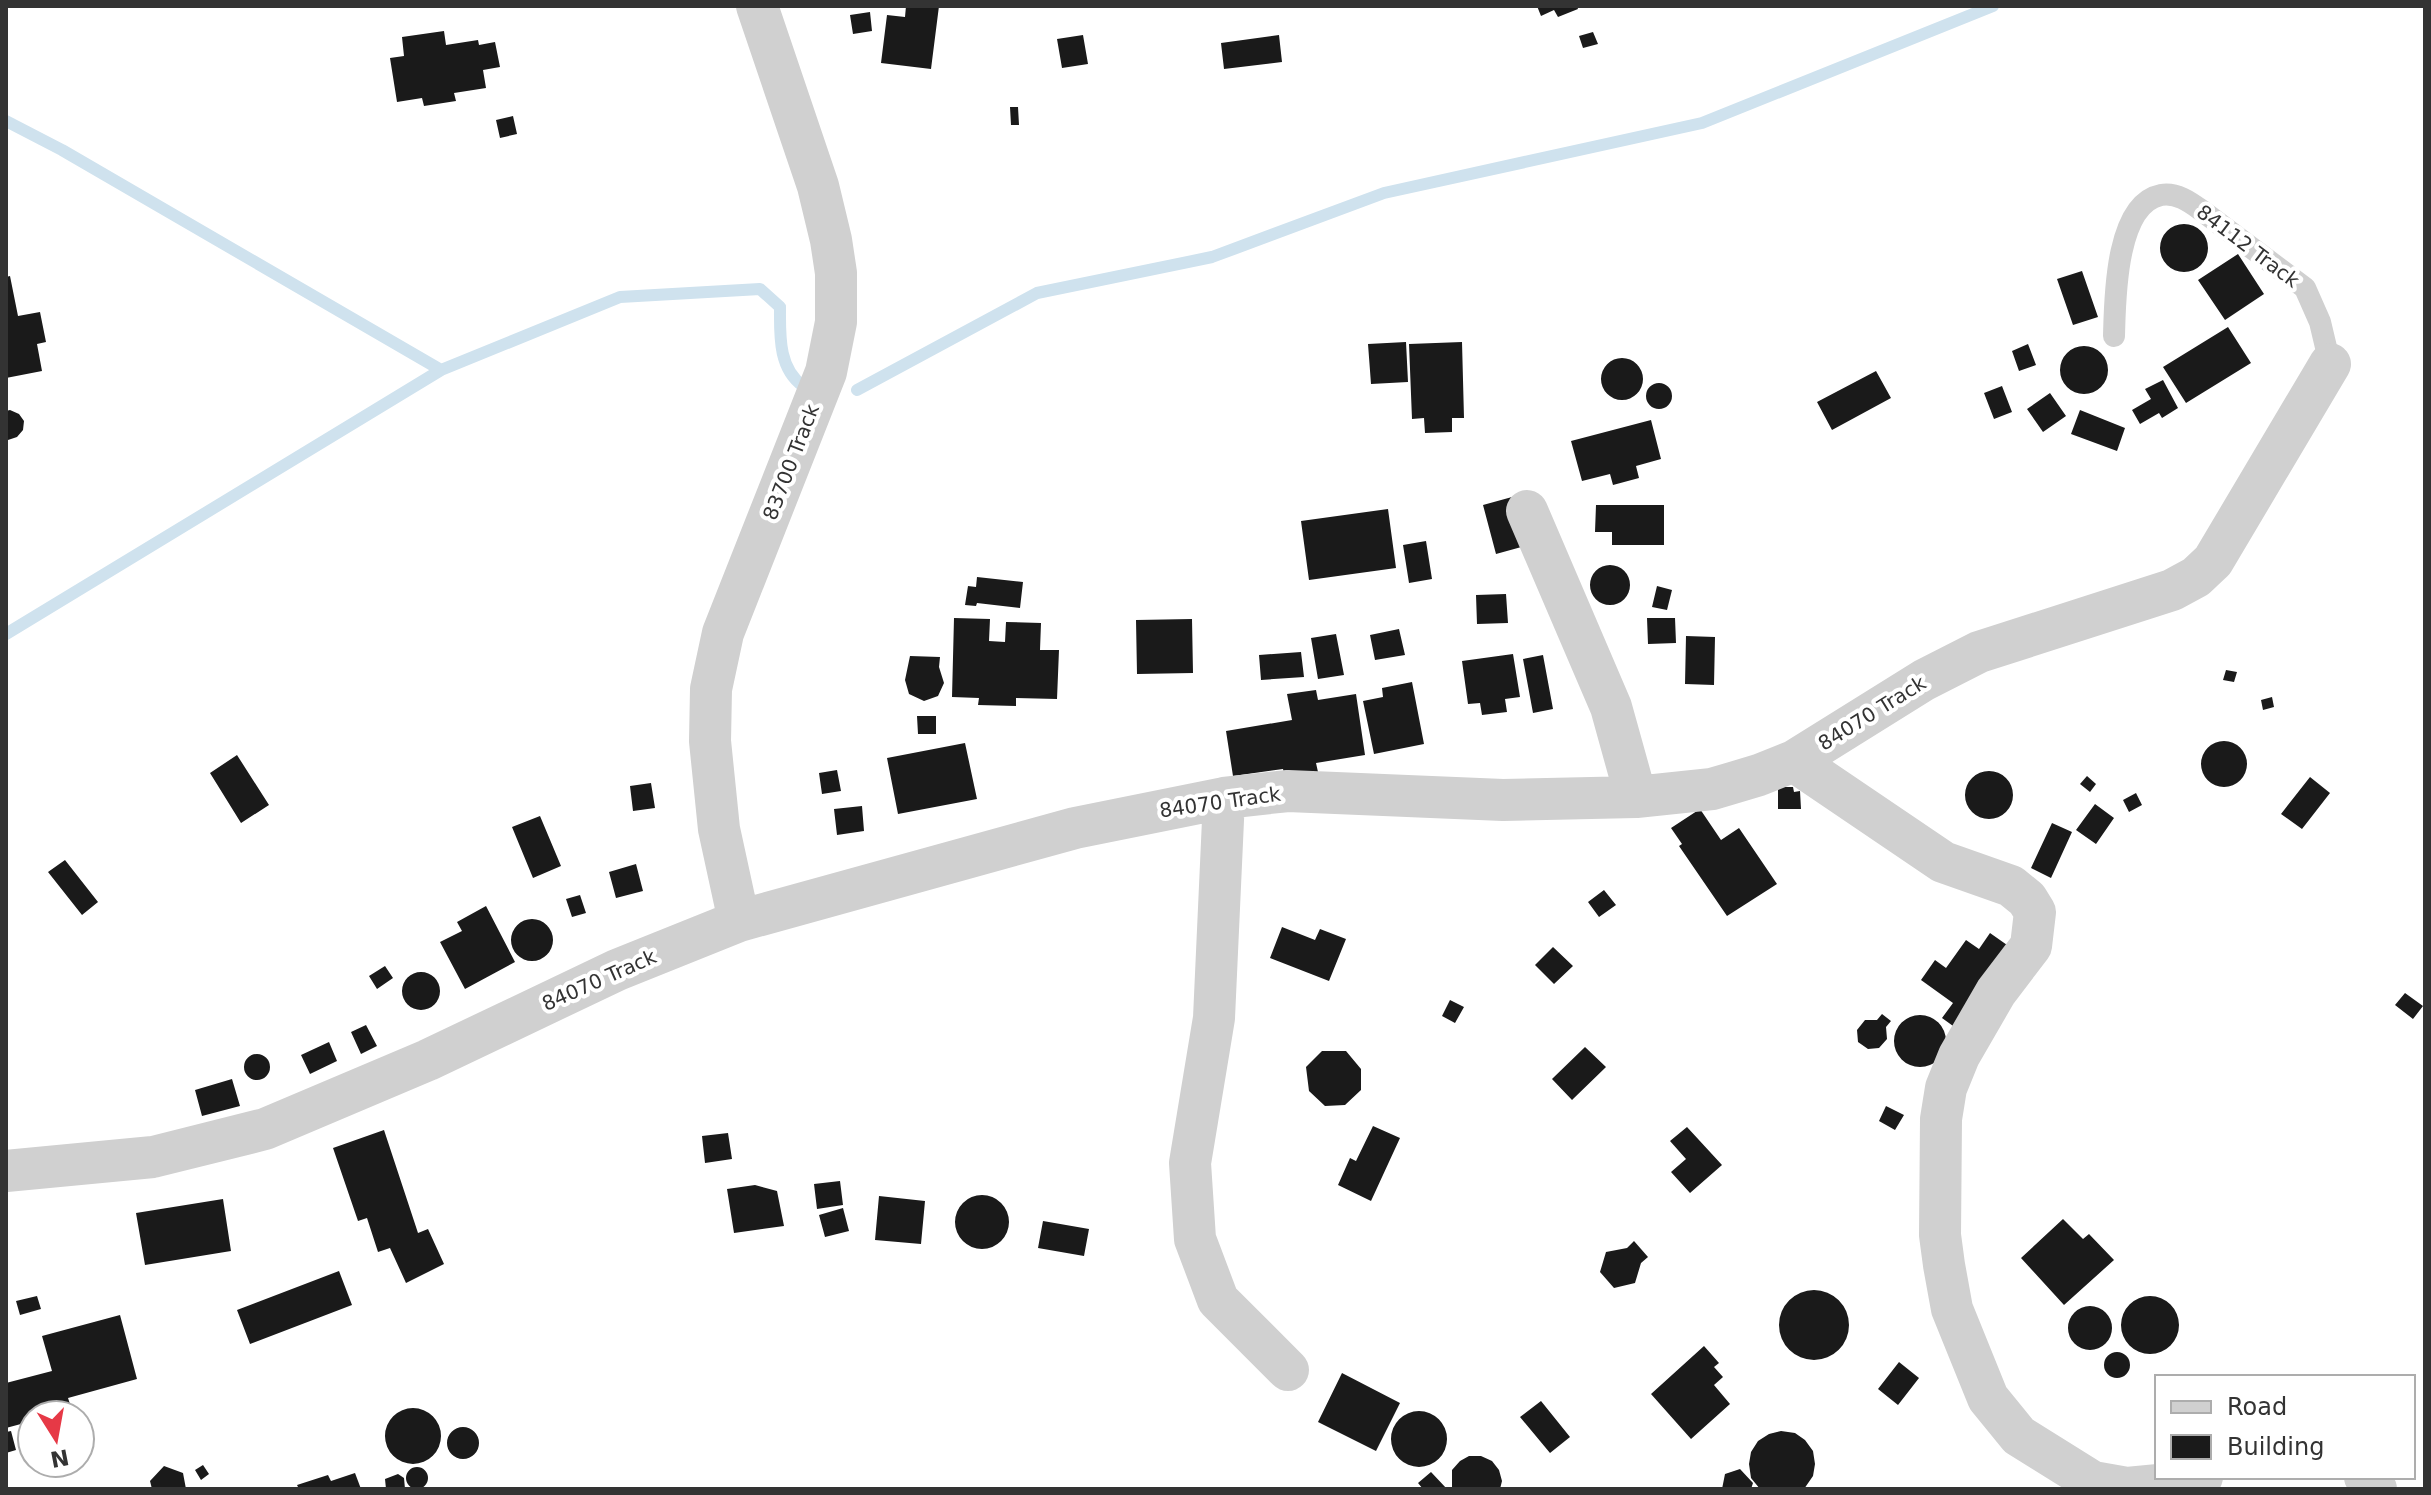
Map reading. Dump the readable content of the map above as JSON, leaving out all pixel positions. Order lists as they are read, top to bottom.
{
  "streets": {
    "street": ["83700 Track", "84070 Track"],
    "lane": ["84112 Track"]
  },
  "crossings": [
    ["84112 Track", "84070 Track"],
    ["83700 Track", "84070 Track"]
  ],
  "legend": ["Road", "Building"],
  "north": "bottom"
}
